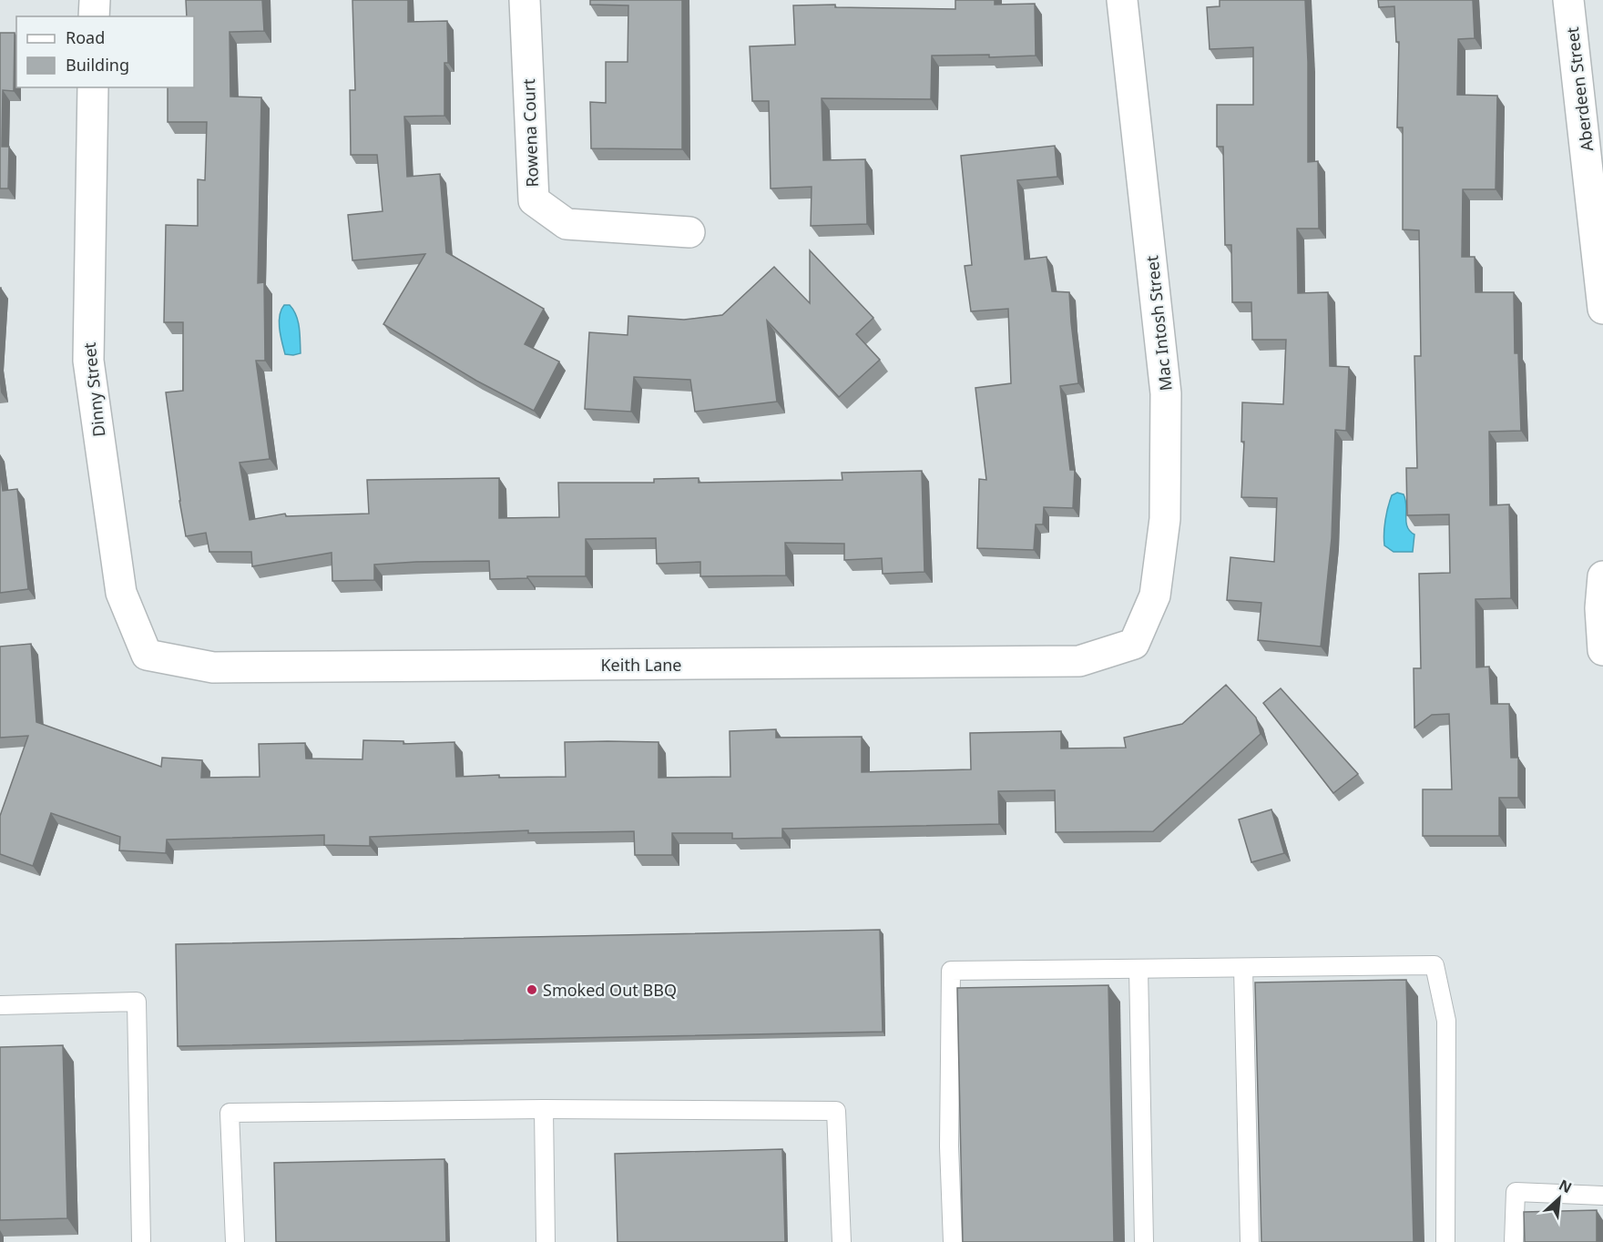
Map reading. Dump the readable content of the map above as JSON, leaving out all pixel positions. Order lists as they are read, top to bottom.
{
  "streets": {
    "street": [
      "Aberdeen Street",
      "Rowena Court",
      "Mac Intosh Street",
      "Dinny Street",
      "Keith Lane"
    ]
  },
  "crossings": [
    ["Mac Intosh Street", "Keith Lane"],
    ["Dinny Street", "Keith Lane"]
  ],
  "places": ["Smoked Out BBQ"],
  "legend": ["Road", "Building"],
  "north": "top right"
}
